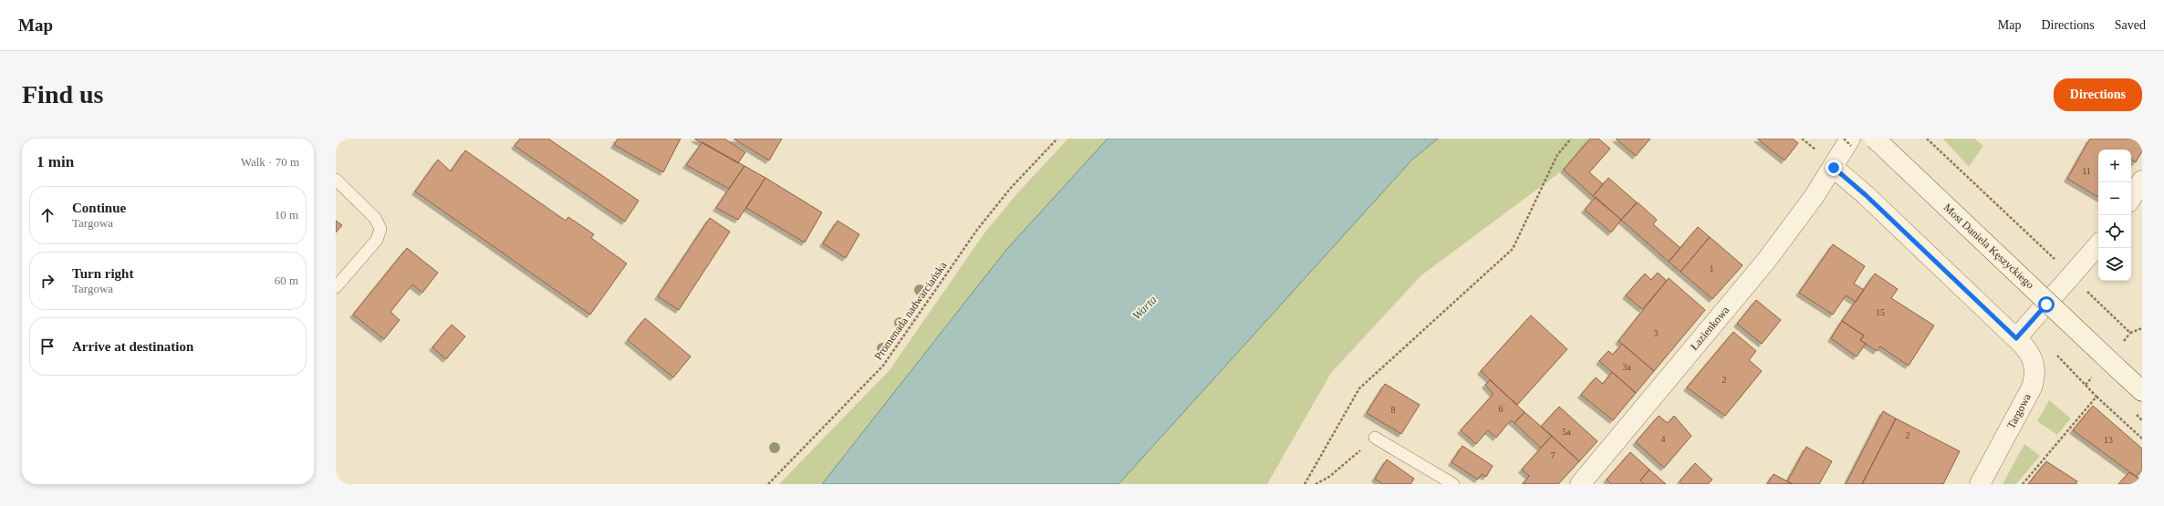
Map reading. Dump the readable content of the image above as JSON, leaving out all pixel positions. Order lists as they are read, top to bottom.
{
  "streets": {
    "street": ["Most Daniela Kęszyckiego", "Łazienkowa", "Targowa"],
    "path": ["Promenada nadwarciańska"]
  },
  "crossings": [
    ["Łazienkowa", "Targowa"]
  ],
  "water": ["Warta"],
  "house_numbers": [
    "11",
    "1",
    "15",
    "3",
    "3a",
    "2",
    "6",
    "8",
    "5a",
    "2",
    "4",
    "13",
    "7"
  ],
  "page": {
    "header": "Map",
    "nav": ["Map", "Directions", "Saved"],
    "buttons": "Directions",
    "title": "Find us",
    "heading": ["1 min", "Walk · 70 m"],
    "map_buttons": ["+", "−"],
    "list": [
      ["Continue", "Targowa", "10 m"],
      ["Turn right", "Targowa", "60 m"],
      "Arrive at destination"
    ]
  }
}
